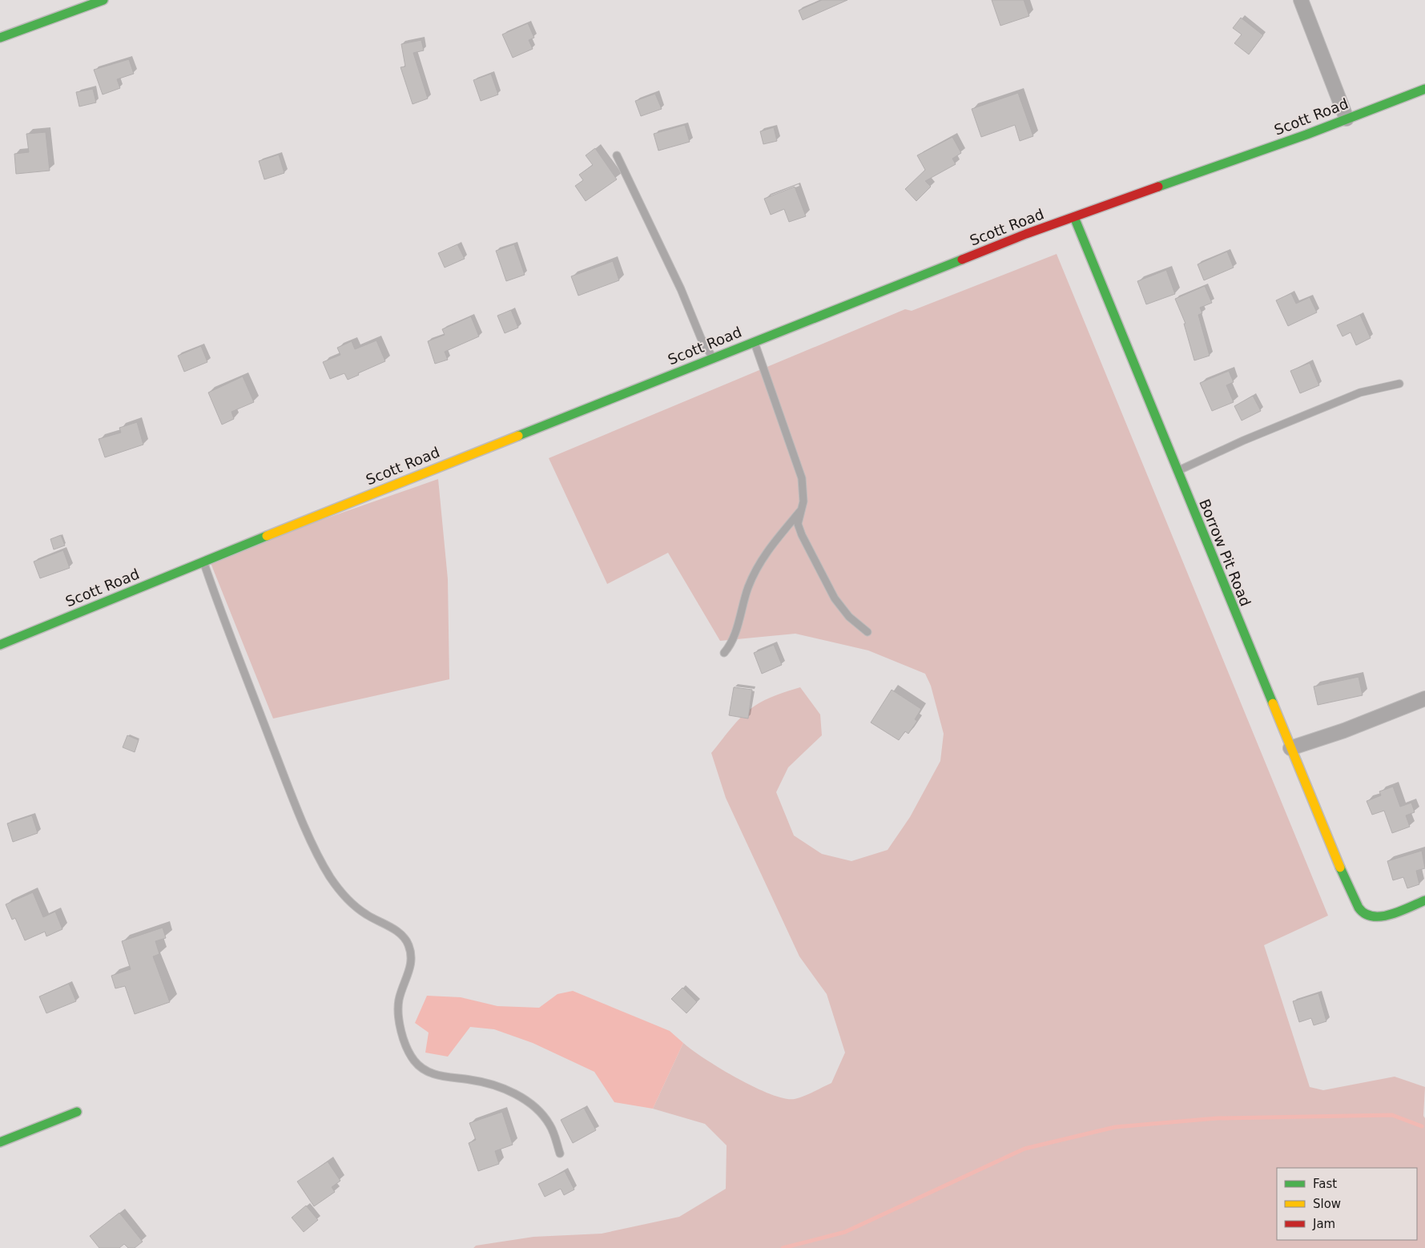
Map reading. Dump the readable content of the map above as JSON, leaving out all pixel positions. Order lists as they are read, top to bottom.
{
  "streets": {
    "street": ["Scott Road", "Borrow Pit Road"]
  },
  "crossings": [
    ["Scott Road", "Borrow Pit Road"]
  ],
  "legend": ["Fast", "Slow", "Jam"]
}
